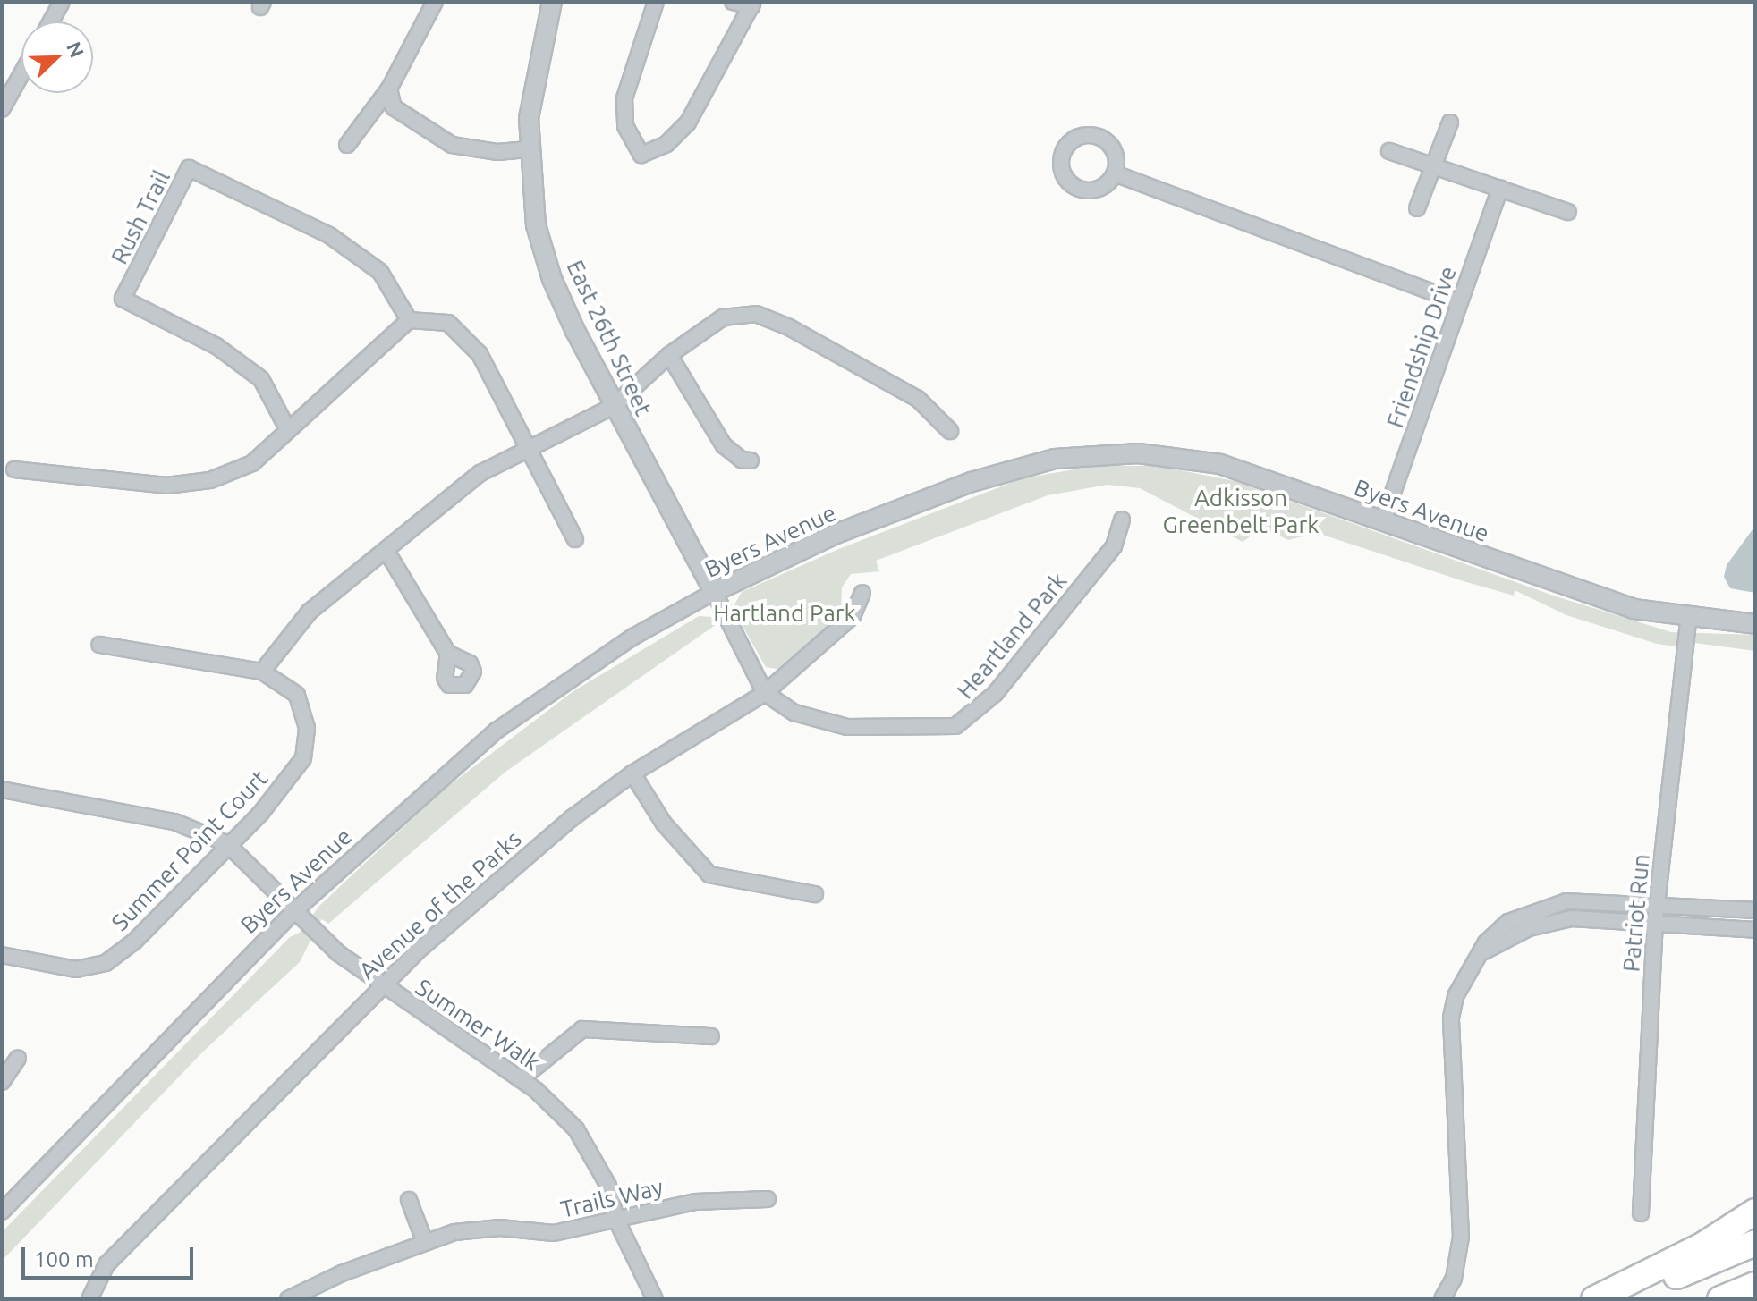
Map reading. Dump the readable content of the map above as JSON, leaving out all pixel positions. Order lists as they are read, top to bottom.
{
  "streets": {
    "street": [
      "Rush Trail",
      "East 26th Street",
      "Friendship Drive",
      "Byers Avenue",
      "Heartland Park",
      "Summer Point Court",
      "Avenue of the Parks",
      "Patriot Run",
      "Summer Walk",
      "Trails Way"
    ]
  },
  "crossings": [
    ["East 26th Street", "Byers Avenue"],
    ["East 26th Street", "Heartland Park"],
    ["Friendship Drive", "Byers Avenue"],
    ["Byers Avenue", "Heartland Park"],
    ["Byers Avenue", "Patriot Run"],
    ["Byers Avenue", "Summer Walk"],
    ["Heartland Park", "Avenue of the Parks"],
    ["Summer Point Court", "Summer Walk"],
    ["Avenue of the Parks", "Summer Walk"],
    ["Summer Walk", "Trails Way"]
  ],
  "parks": ["Adkisson Greenbelt Park", "Hartland Park"],
  "scale_bar": "100 m",
  "north": "top right"
}
